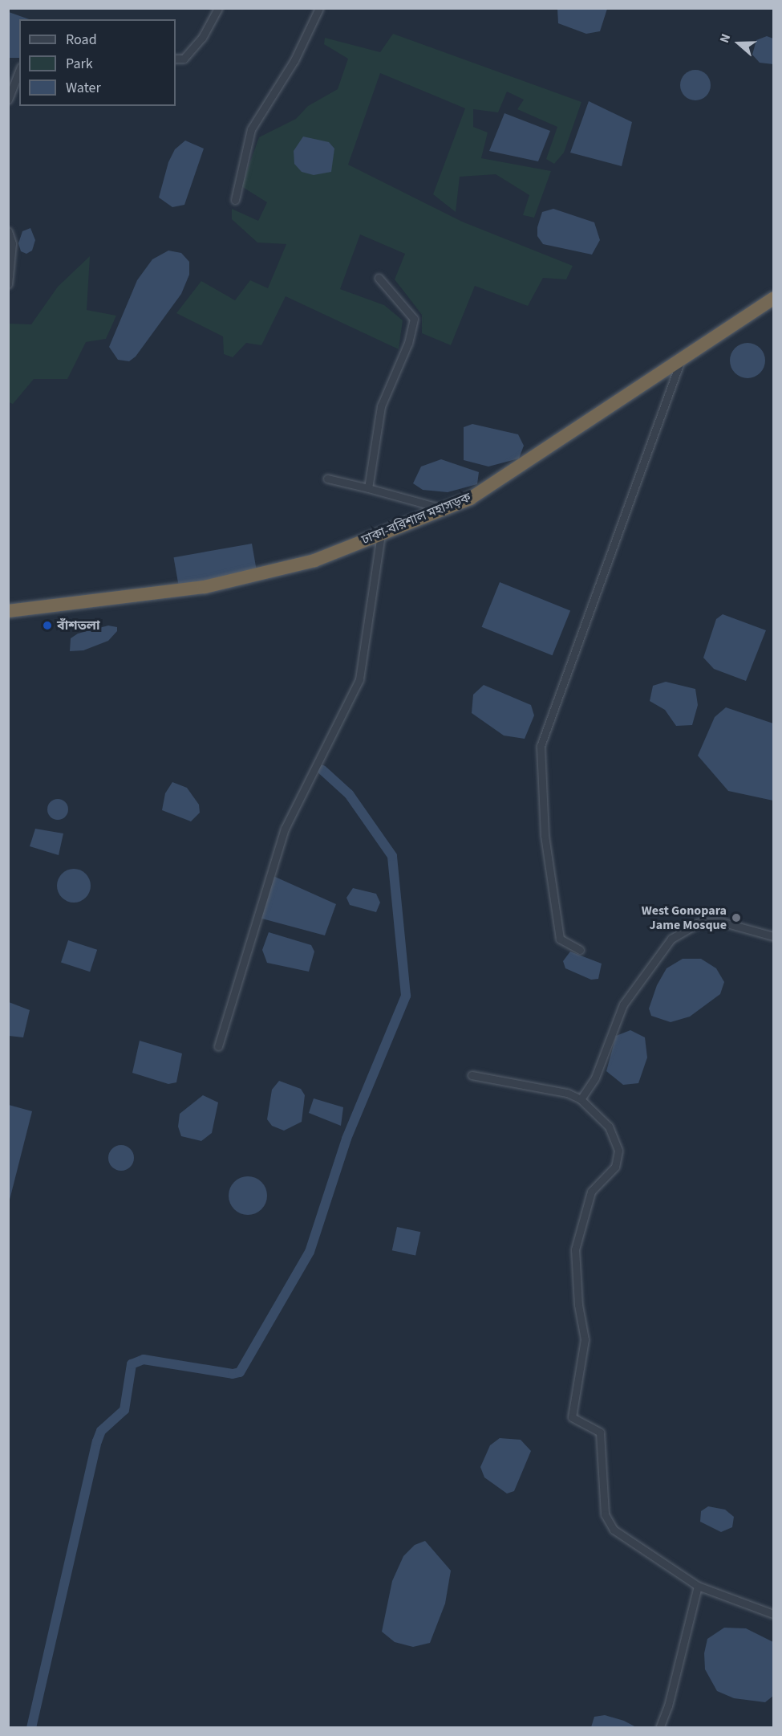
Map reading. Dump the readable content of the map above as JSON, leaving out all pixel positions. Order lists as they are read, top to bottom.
{
  "streets": {
    "highway": ["ঢাকা-বরিশাল মহাসড়ক"]
  },
  "places": ["বাঁশতলা", "West Gonopara Jame Mosque"],
  "legend": ["Road", "Park", "Water"],
  "north": "left"
}
